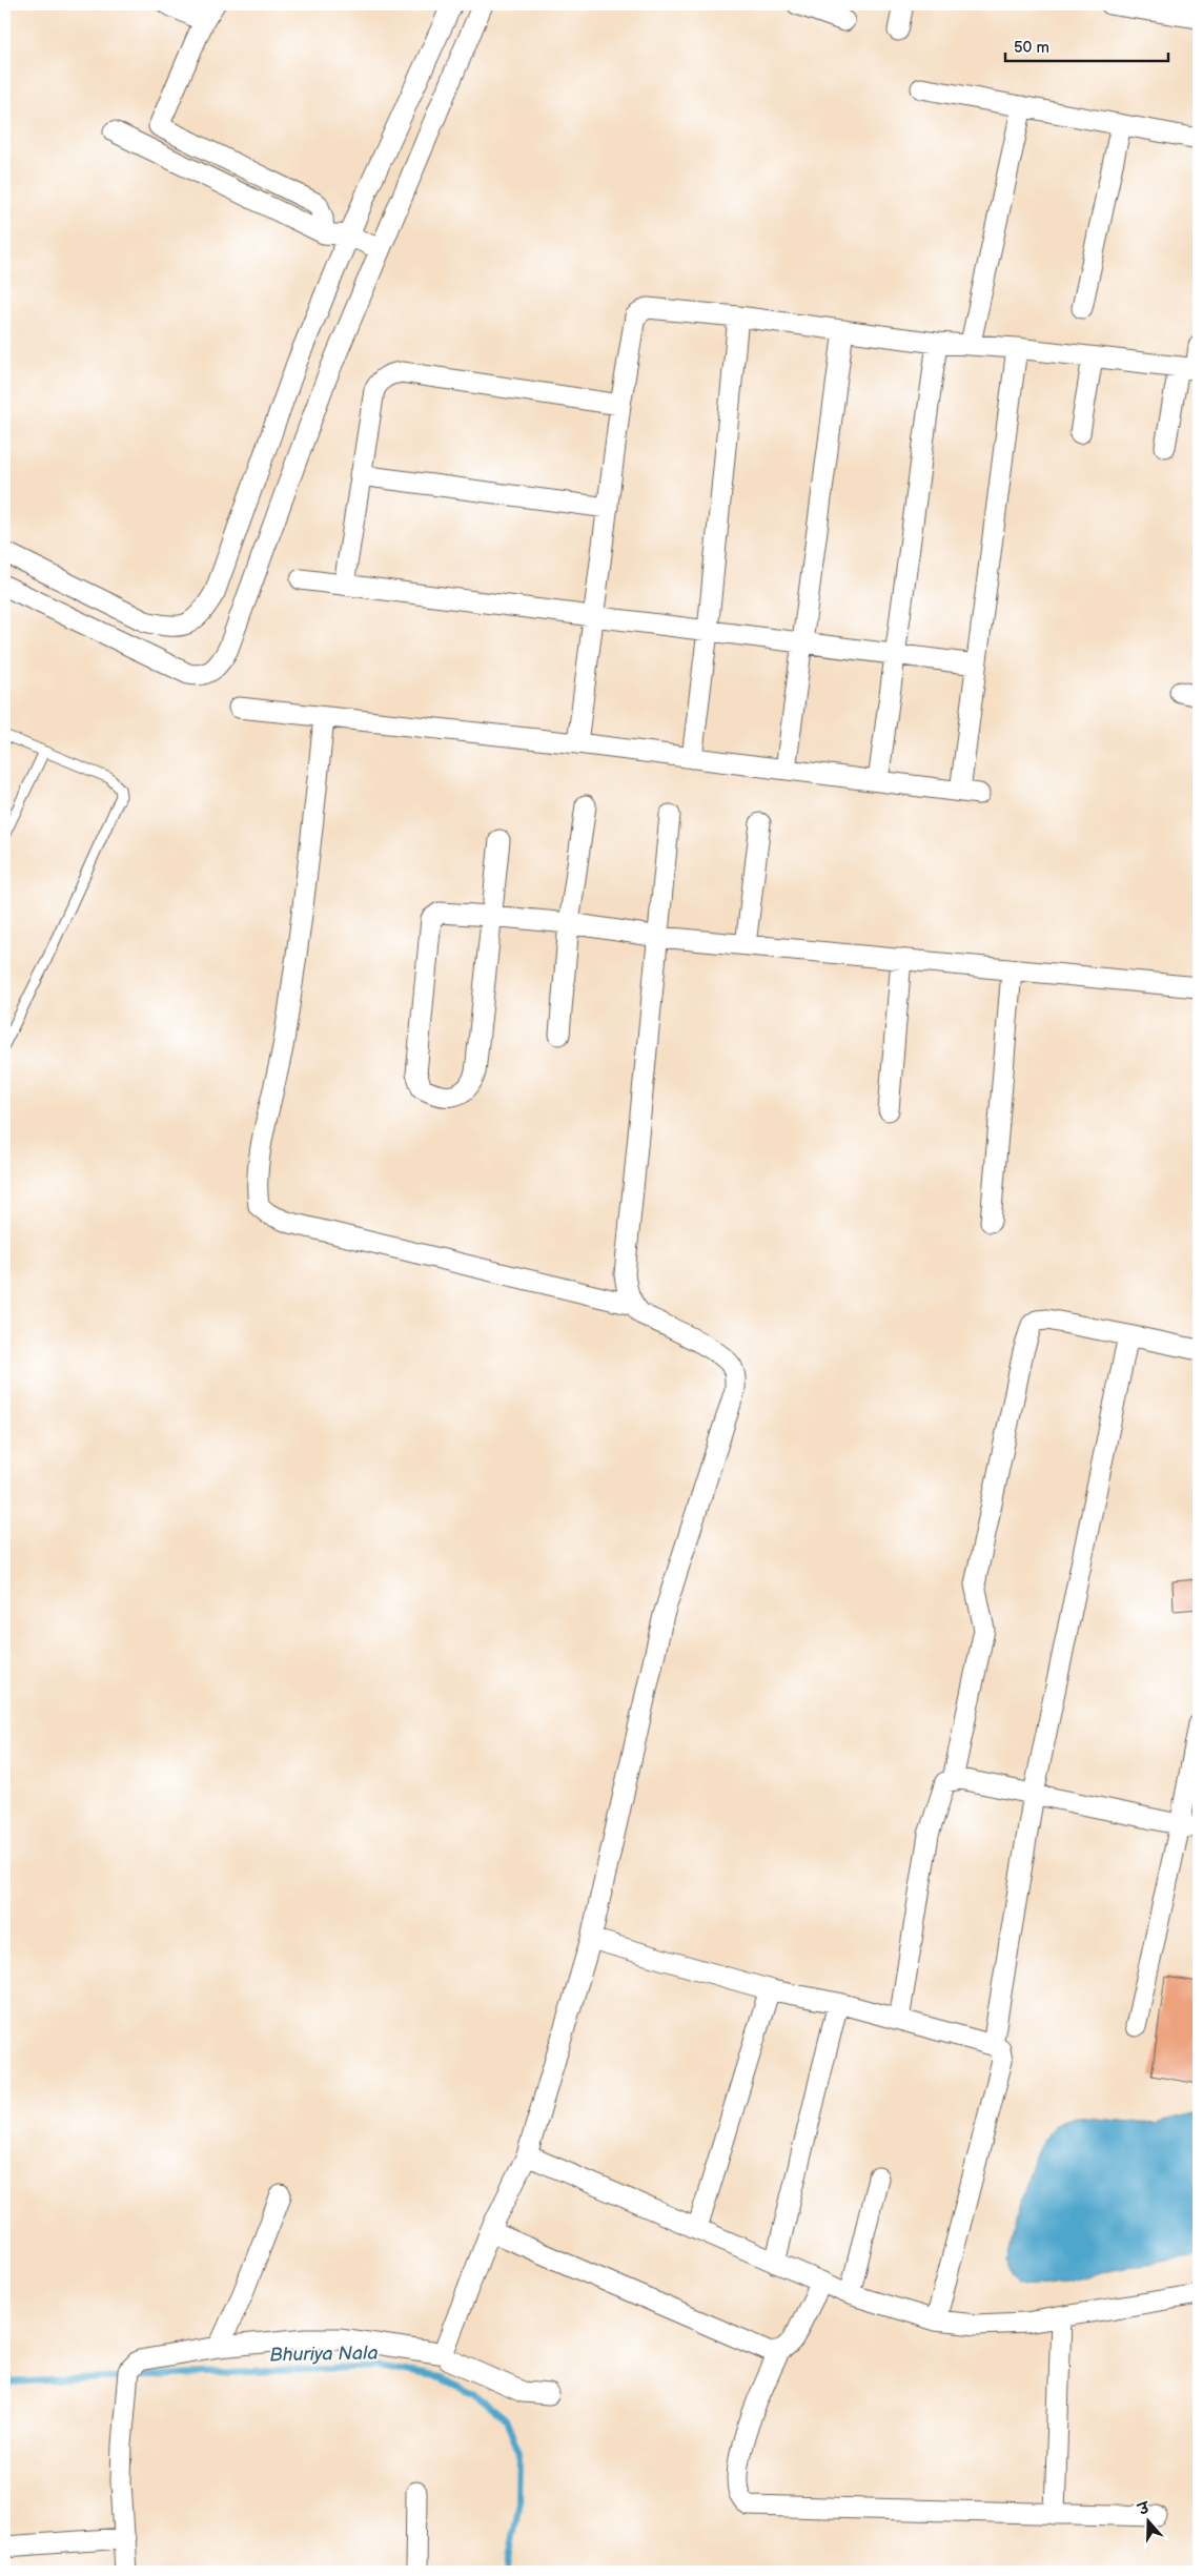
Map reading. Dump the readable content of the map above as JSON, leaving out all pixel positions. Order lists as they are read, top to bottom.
{
  "water": ["Bhuriya Nala"],
  "scale_bar": "50 m",
  "north": "top"
}
